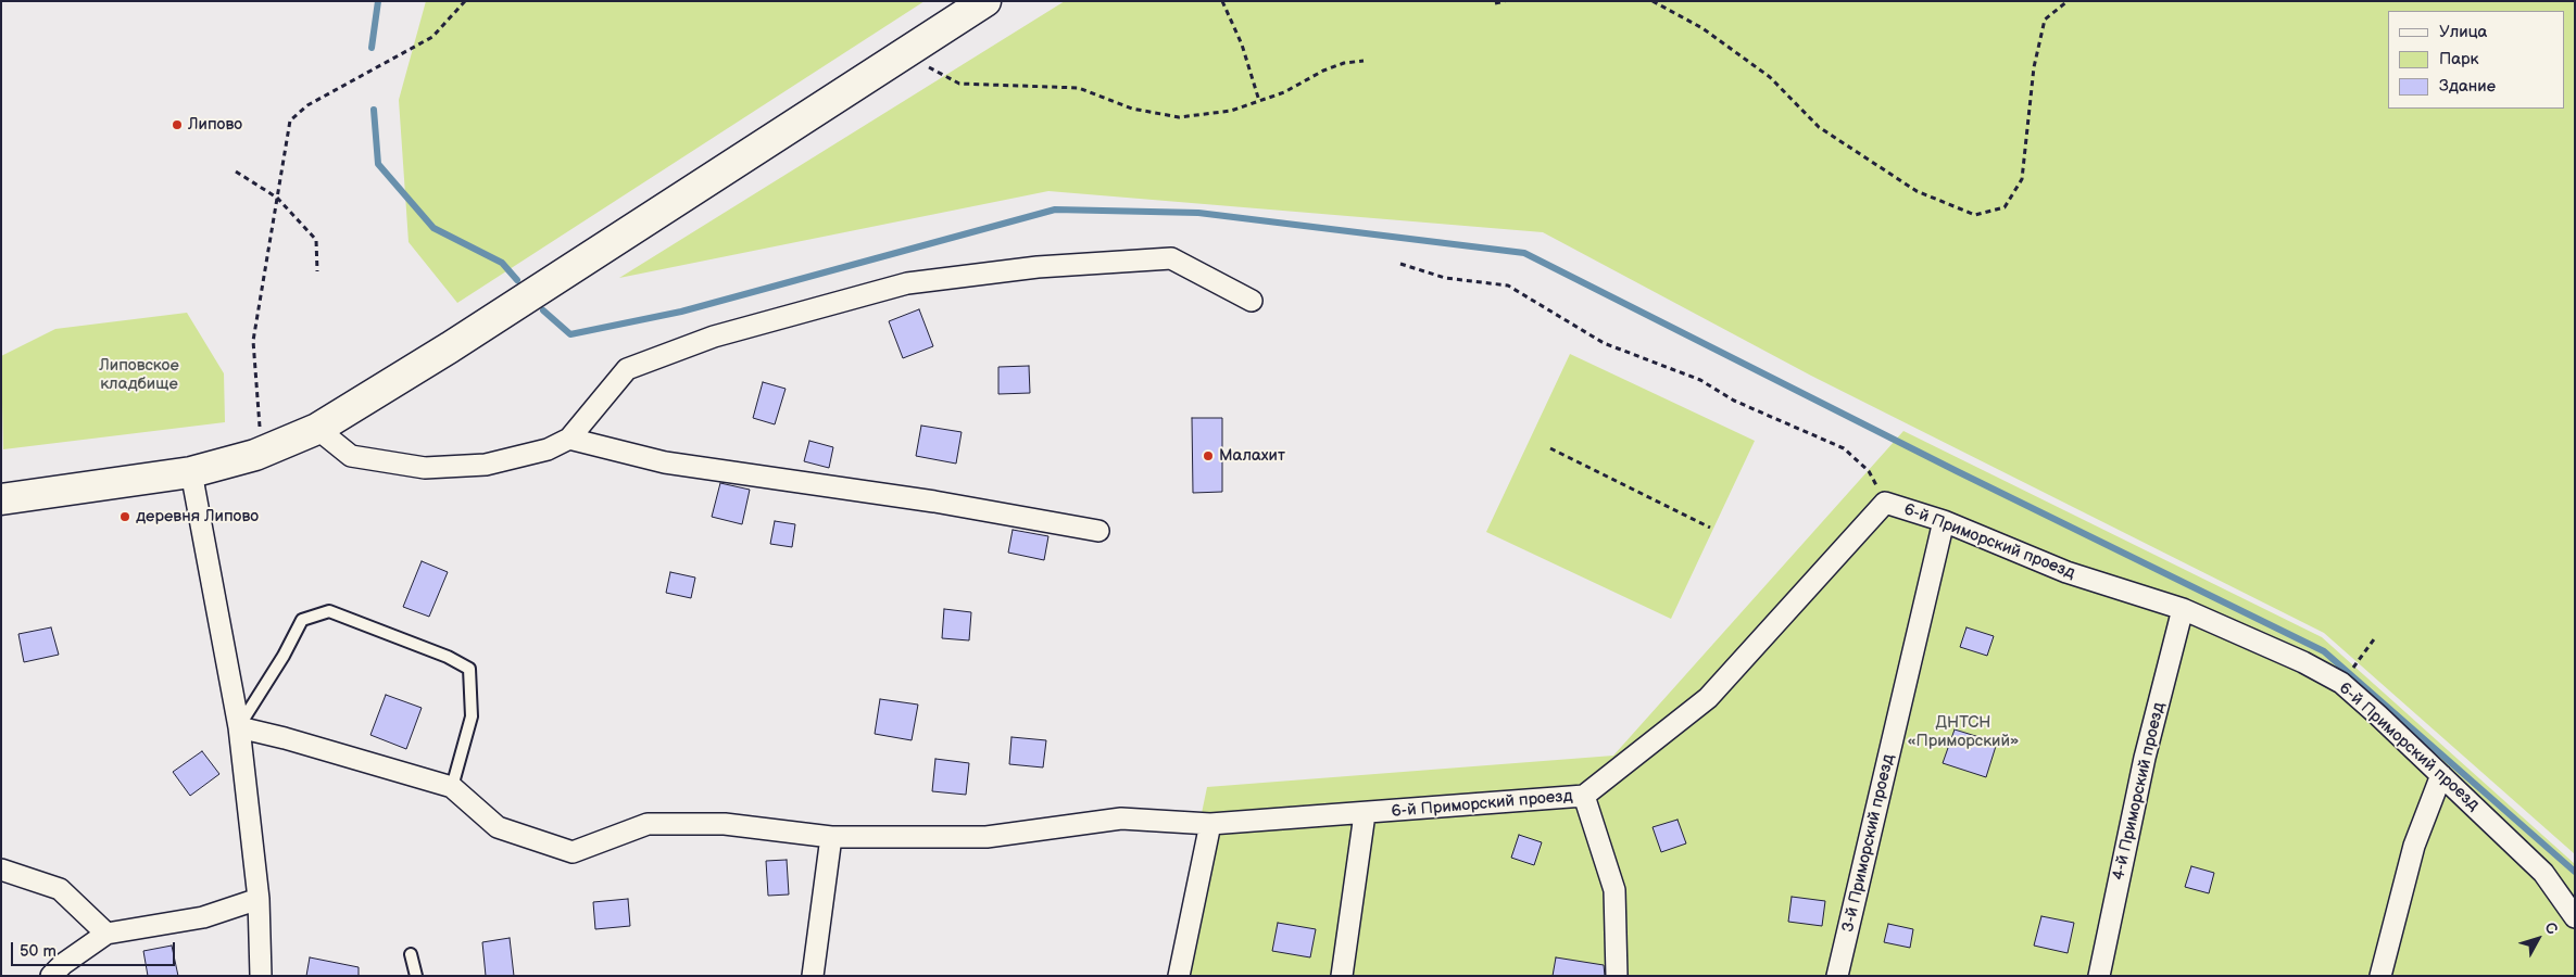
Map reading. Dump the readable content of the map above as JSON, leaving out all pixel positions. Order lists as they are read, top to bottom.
{
  "streets": {
    "street": ["6-й Приморский проезд", "4-й Приморский проезд", "3-й Приморский проезд"]
  },
  "crossings": [
    ["6-й Приморский проезд", "4-й Приморский проезд"],
    ["6-й Приморский проезд", "3-й Приморский проезд"]
  ],
  "parks": ["Липовское кладбище", "ДНТСН «Приморский»"],
  "places": ["Липово", "Малахит", "деревня Липово"],
  "legend": ["Улица", "Парк", "Здание"],
  "scale_bar": "50 m",
  "north": "top right"
}
